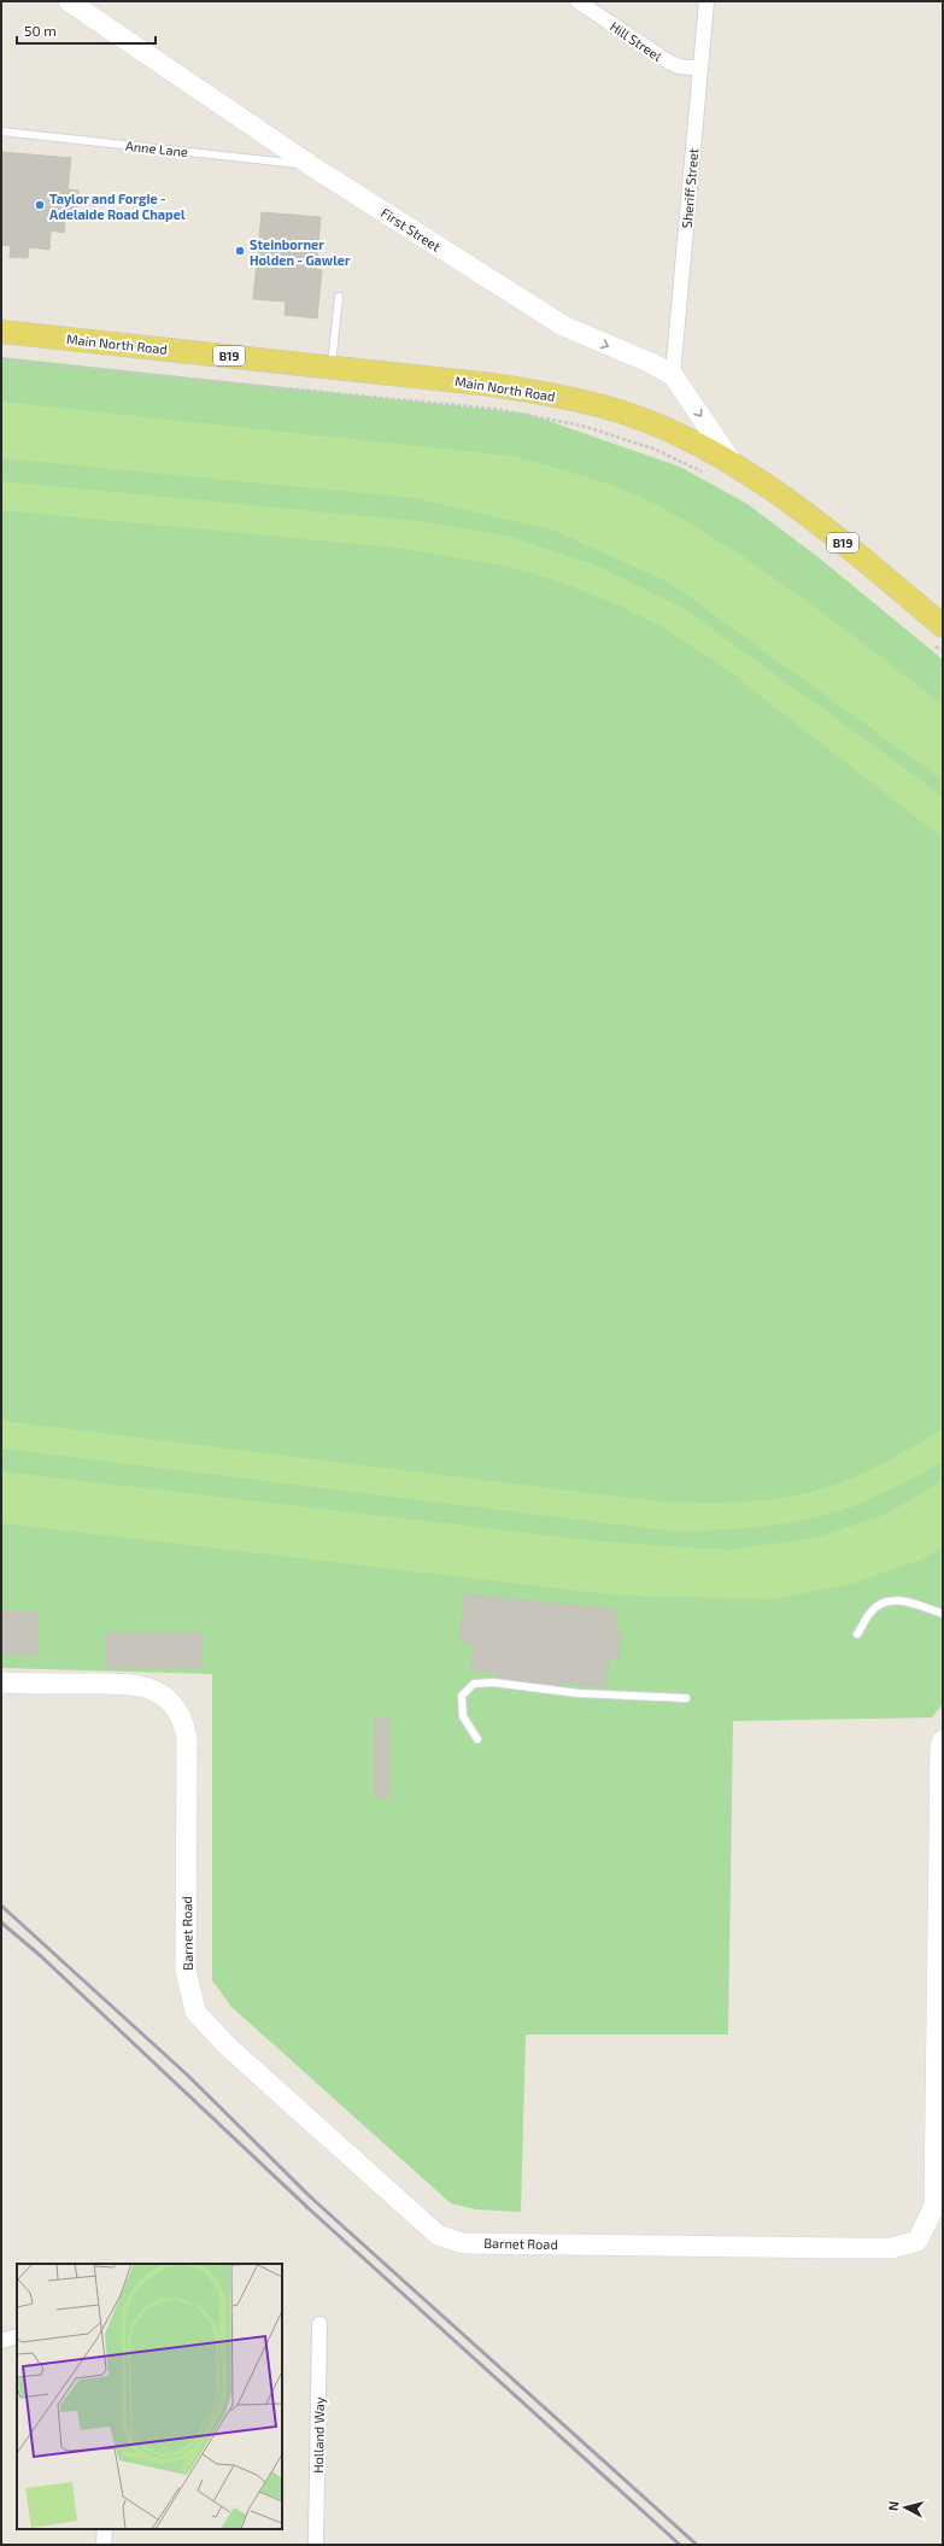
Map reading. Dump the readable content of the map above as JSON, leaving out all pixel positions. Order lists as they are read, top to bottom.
{
  "streets": {
    "main road": ["Main North Road", "B19"],
    "street": [
      "Hill Street",
      "Sheriff Street",
      "First Street",
      "Barnet Road",
      "Holland Way"
    ],
    "lane": ["Anne Lane"]
  },
  "crossings": [
    ["Hill Street", "Sheriff Street"],
    ["Anne Lane", "First Street"],
    ["Sheriff Street", "First Street"],
    ["First Street", "Main North Road"]
  ],
  "one_way": ["First Street"],
  "places": ["Taylor and Forgie - Adelaide Road Chapel", "Steinborner Holden - Gawler"],
  "scale_bar": "50 m",
  "north": "left"
}
